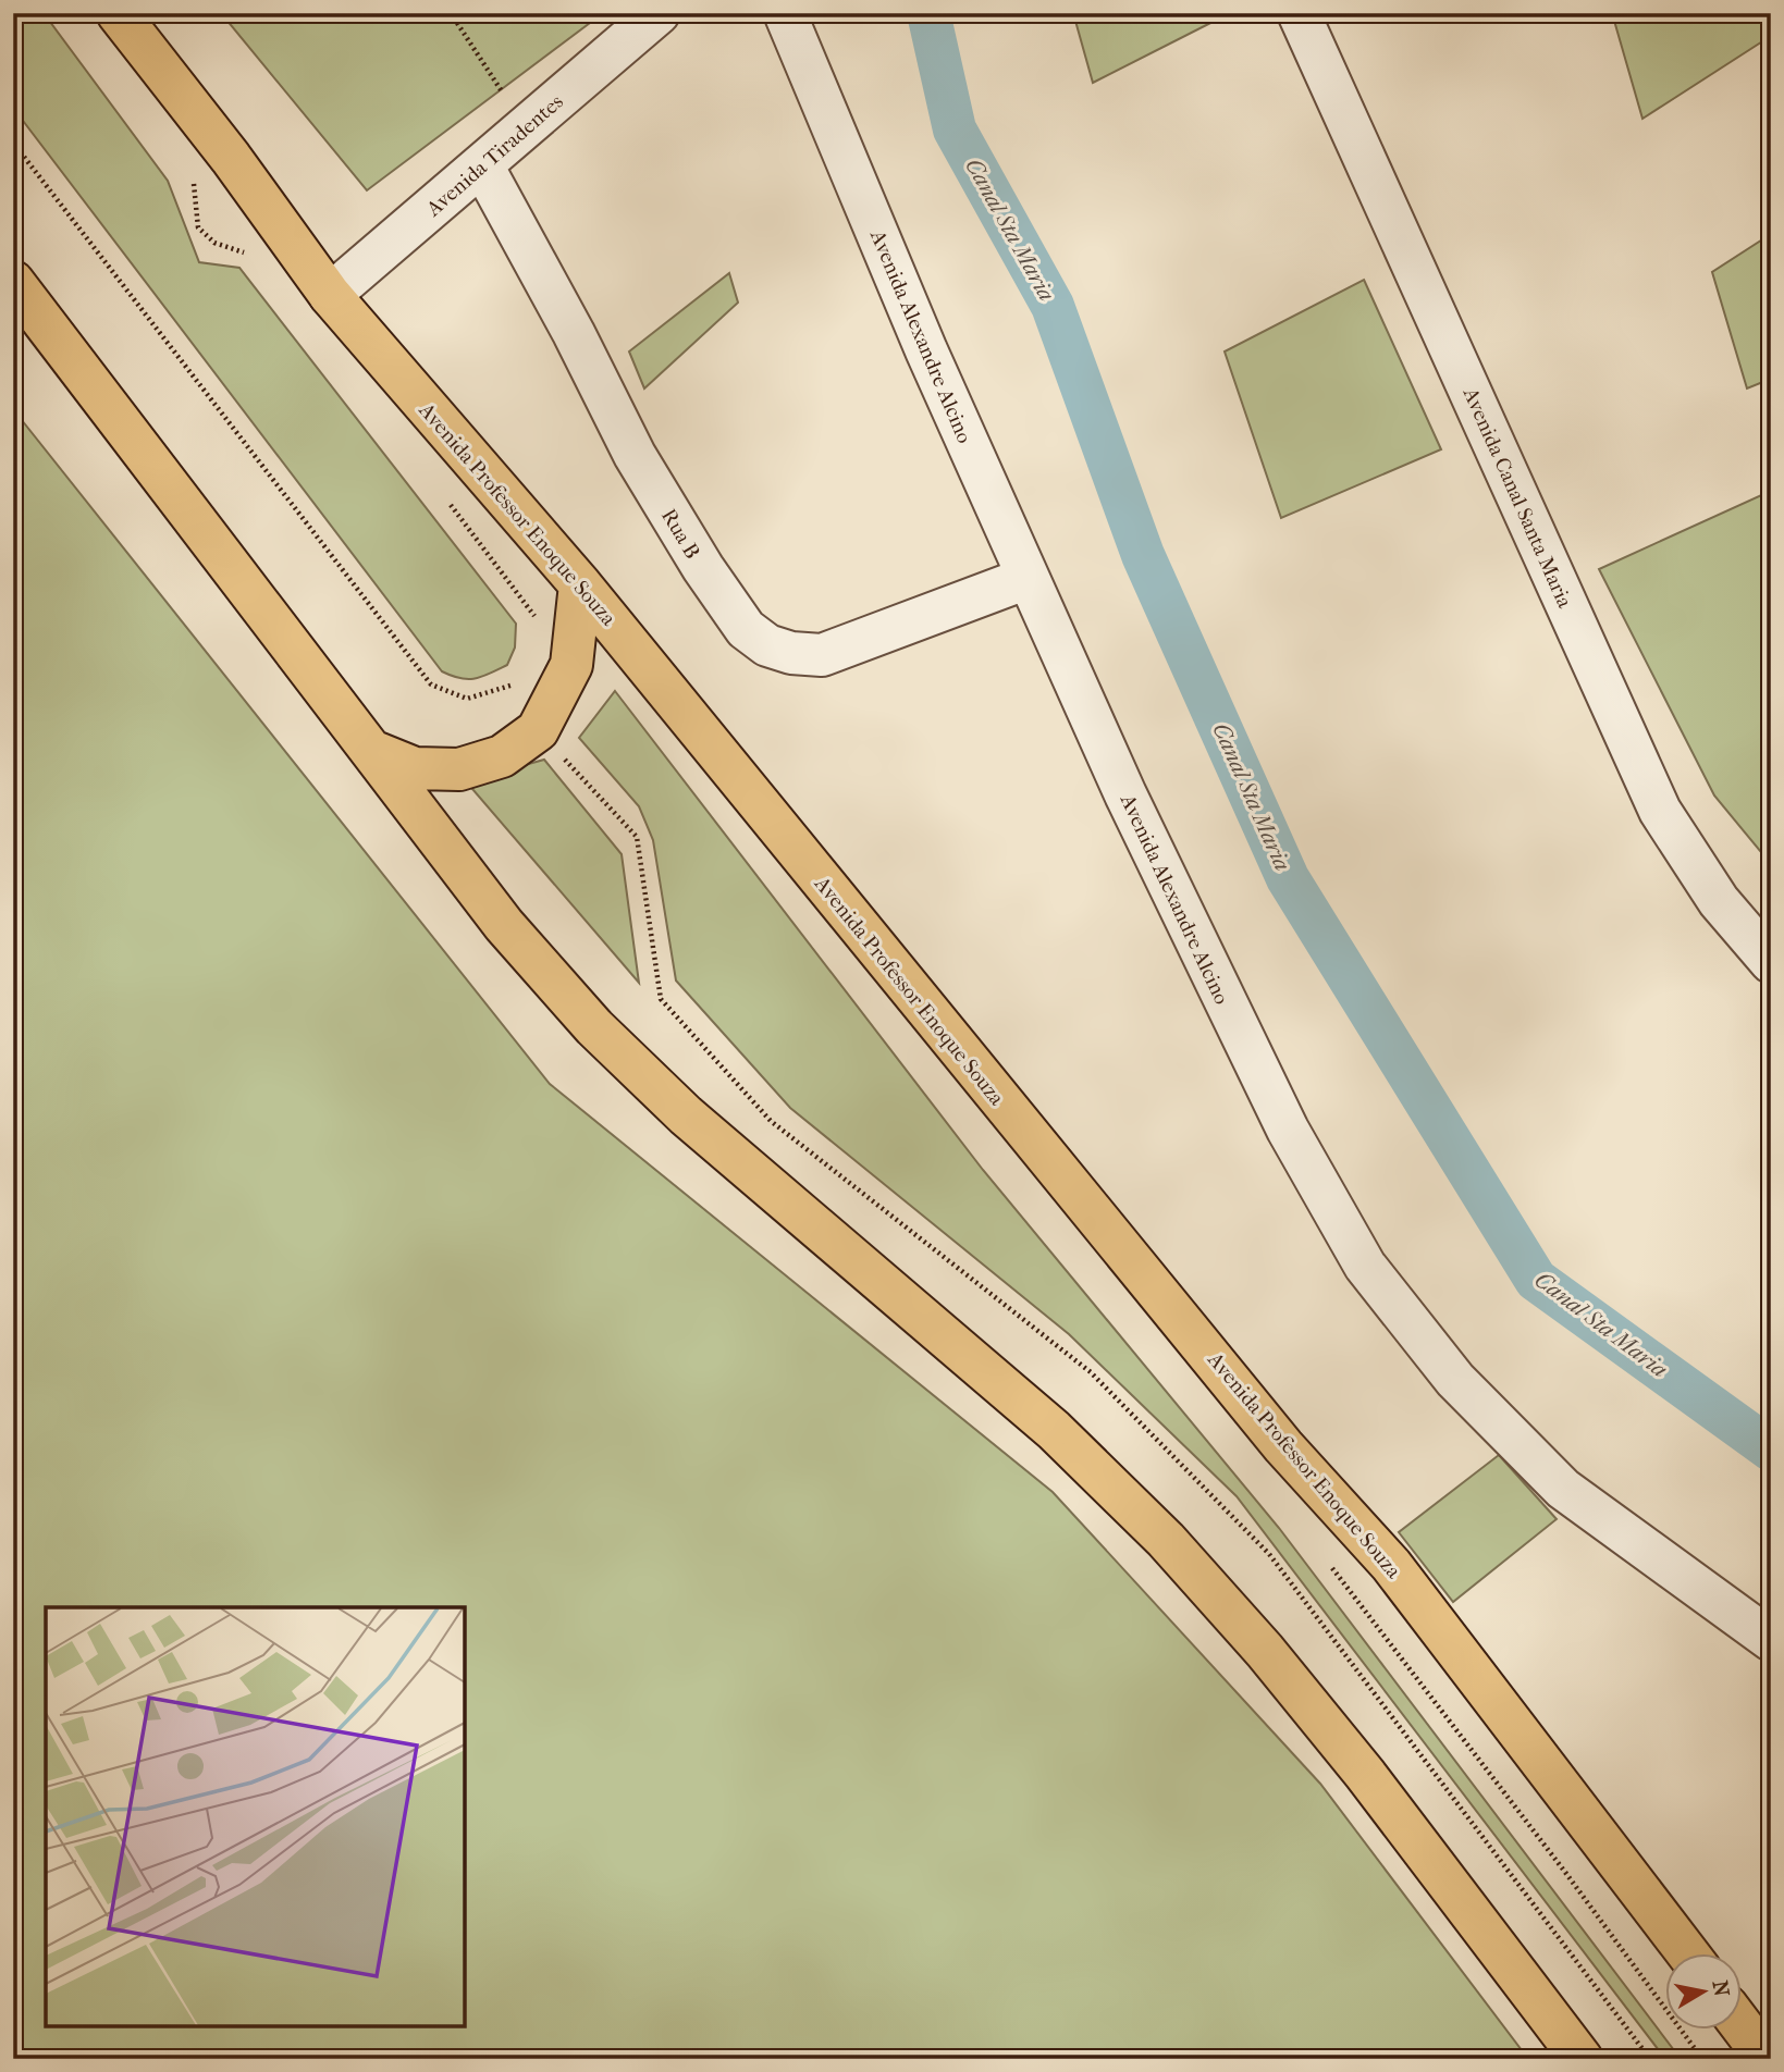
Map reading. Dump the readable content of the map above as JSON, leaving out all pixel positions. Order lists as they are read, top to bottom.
{
  "streets": {
    "main road": ["Avenida Professor Enoque Souza"],
    "street": [
      "Avenida Tiradentes",
      "Avenida Alexandre Alcino",
      "Avenida Canal Santa Maria",
      "Rua B"
    ]
  },
  "crossings": [
    ["Avenida Tiradentes", "Avenida Professor Enoque Souza"],
    ["Avenida Tiradentes", "Rua B"],
    ["Avenida Alexandre Alcino", "Rua B"]
  ],
  "water": ["Canal Sta Maria"],
  "north": "right"
}
